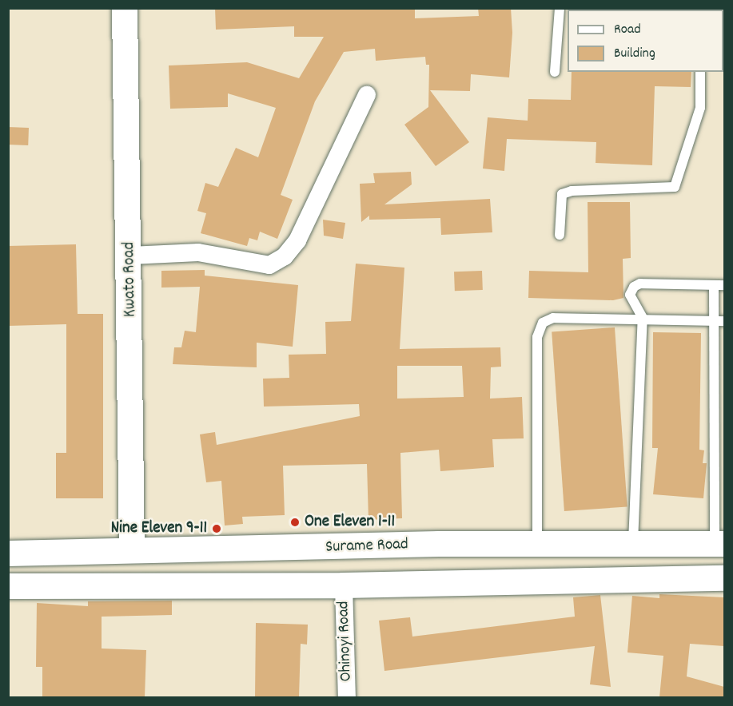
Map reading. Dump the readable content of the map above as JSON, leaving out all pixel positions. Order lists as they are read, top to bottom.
{
  "streets": {
    "street": ["Kwato Road", "Surame Road", "Ohinoyi Road"]
  },
  "crossings": [
    ["Kwato Road", "Surame Road"]
  ],
  "places": ["One Eleven 1-11", "Nine Eleven 9-11"],
  "legend": ["Road", "Building"]
}
